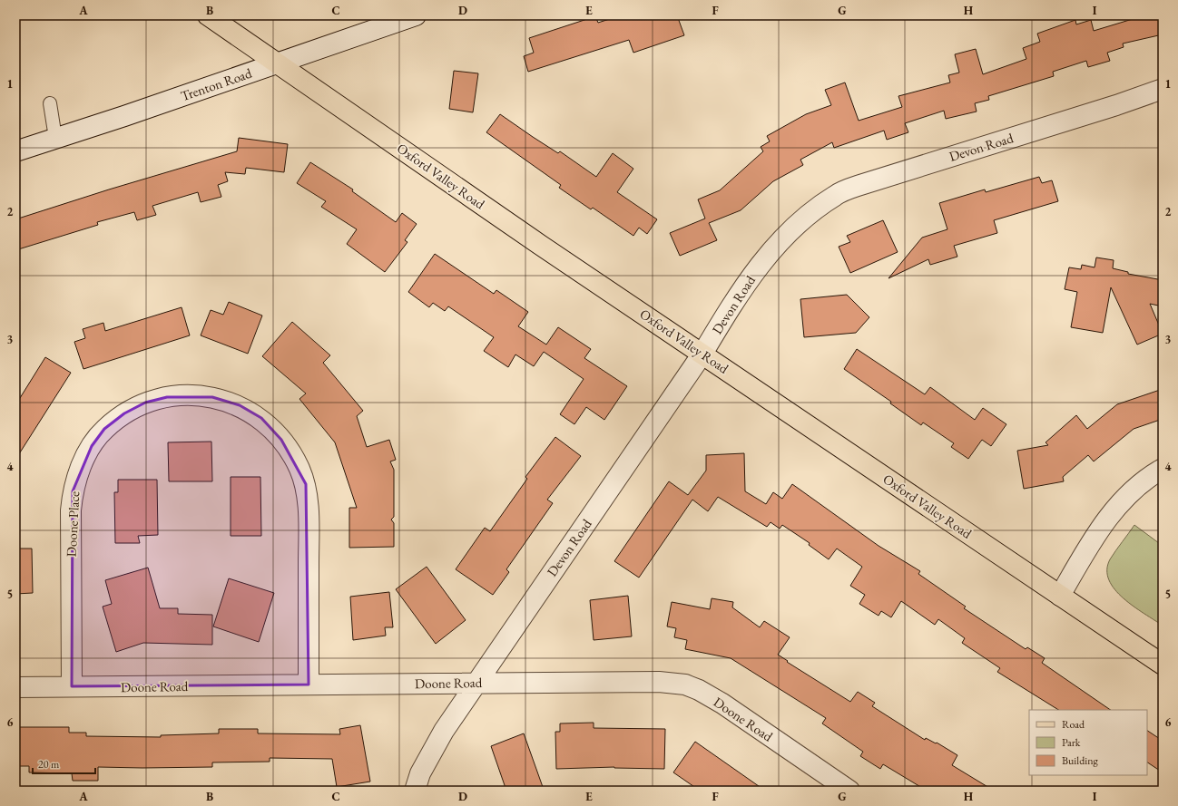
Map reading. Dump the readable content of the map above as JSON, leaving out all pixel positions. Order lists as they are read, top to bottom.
{
  "streets": {
    "main road": ["Oxford Valley Road"],
    "street": [
      "Trenton Road",
      "Devon Road",
      "Doone Place",
      "Doone Road"
    ]
  },
  "crossings": [
    ["Trenton Road", "Oxford Valley Road"],
    ["Devon Road", "Oxford Valley Road"],
    ["Devon Road", "Doone Road"],
    ["Doone Place", "Doone Road"]
  ],
  "legend": ["Road", "Park", "Building"],
  "scale_bar": "20 m",
  "grid": {
    "columns": [
      "A",
      "B",
      "C",
      "D",
      "E",
      "F",
      "G",
      "H",
      "I"
    ],
    "rows": [
      "1",
      "2",
      "3",
      "4",
      "5",
      "6"
    ]
  }
}
